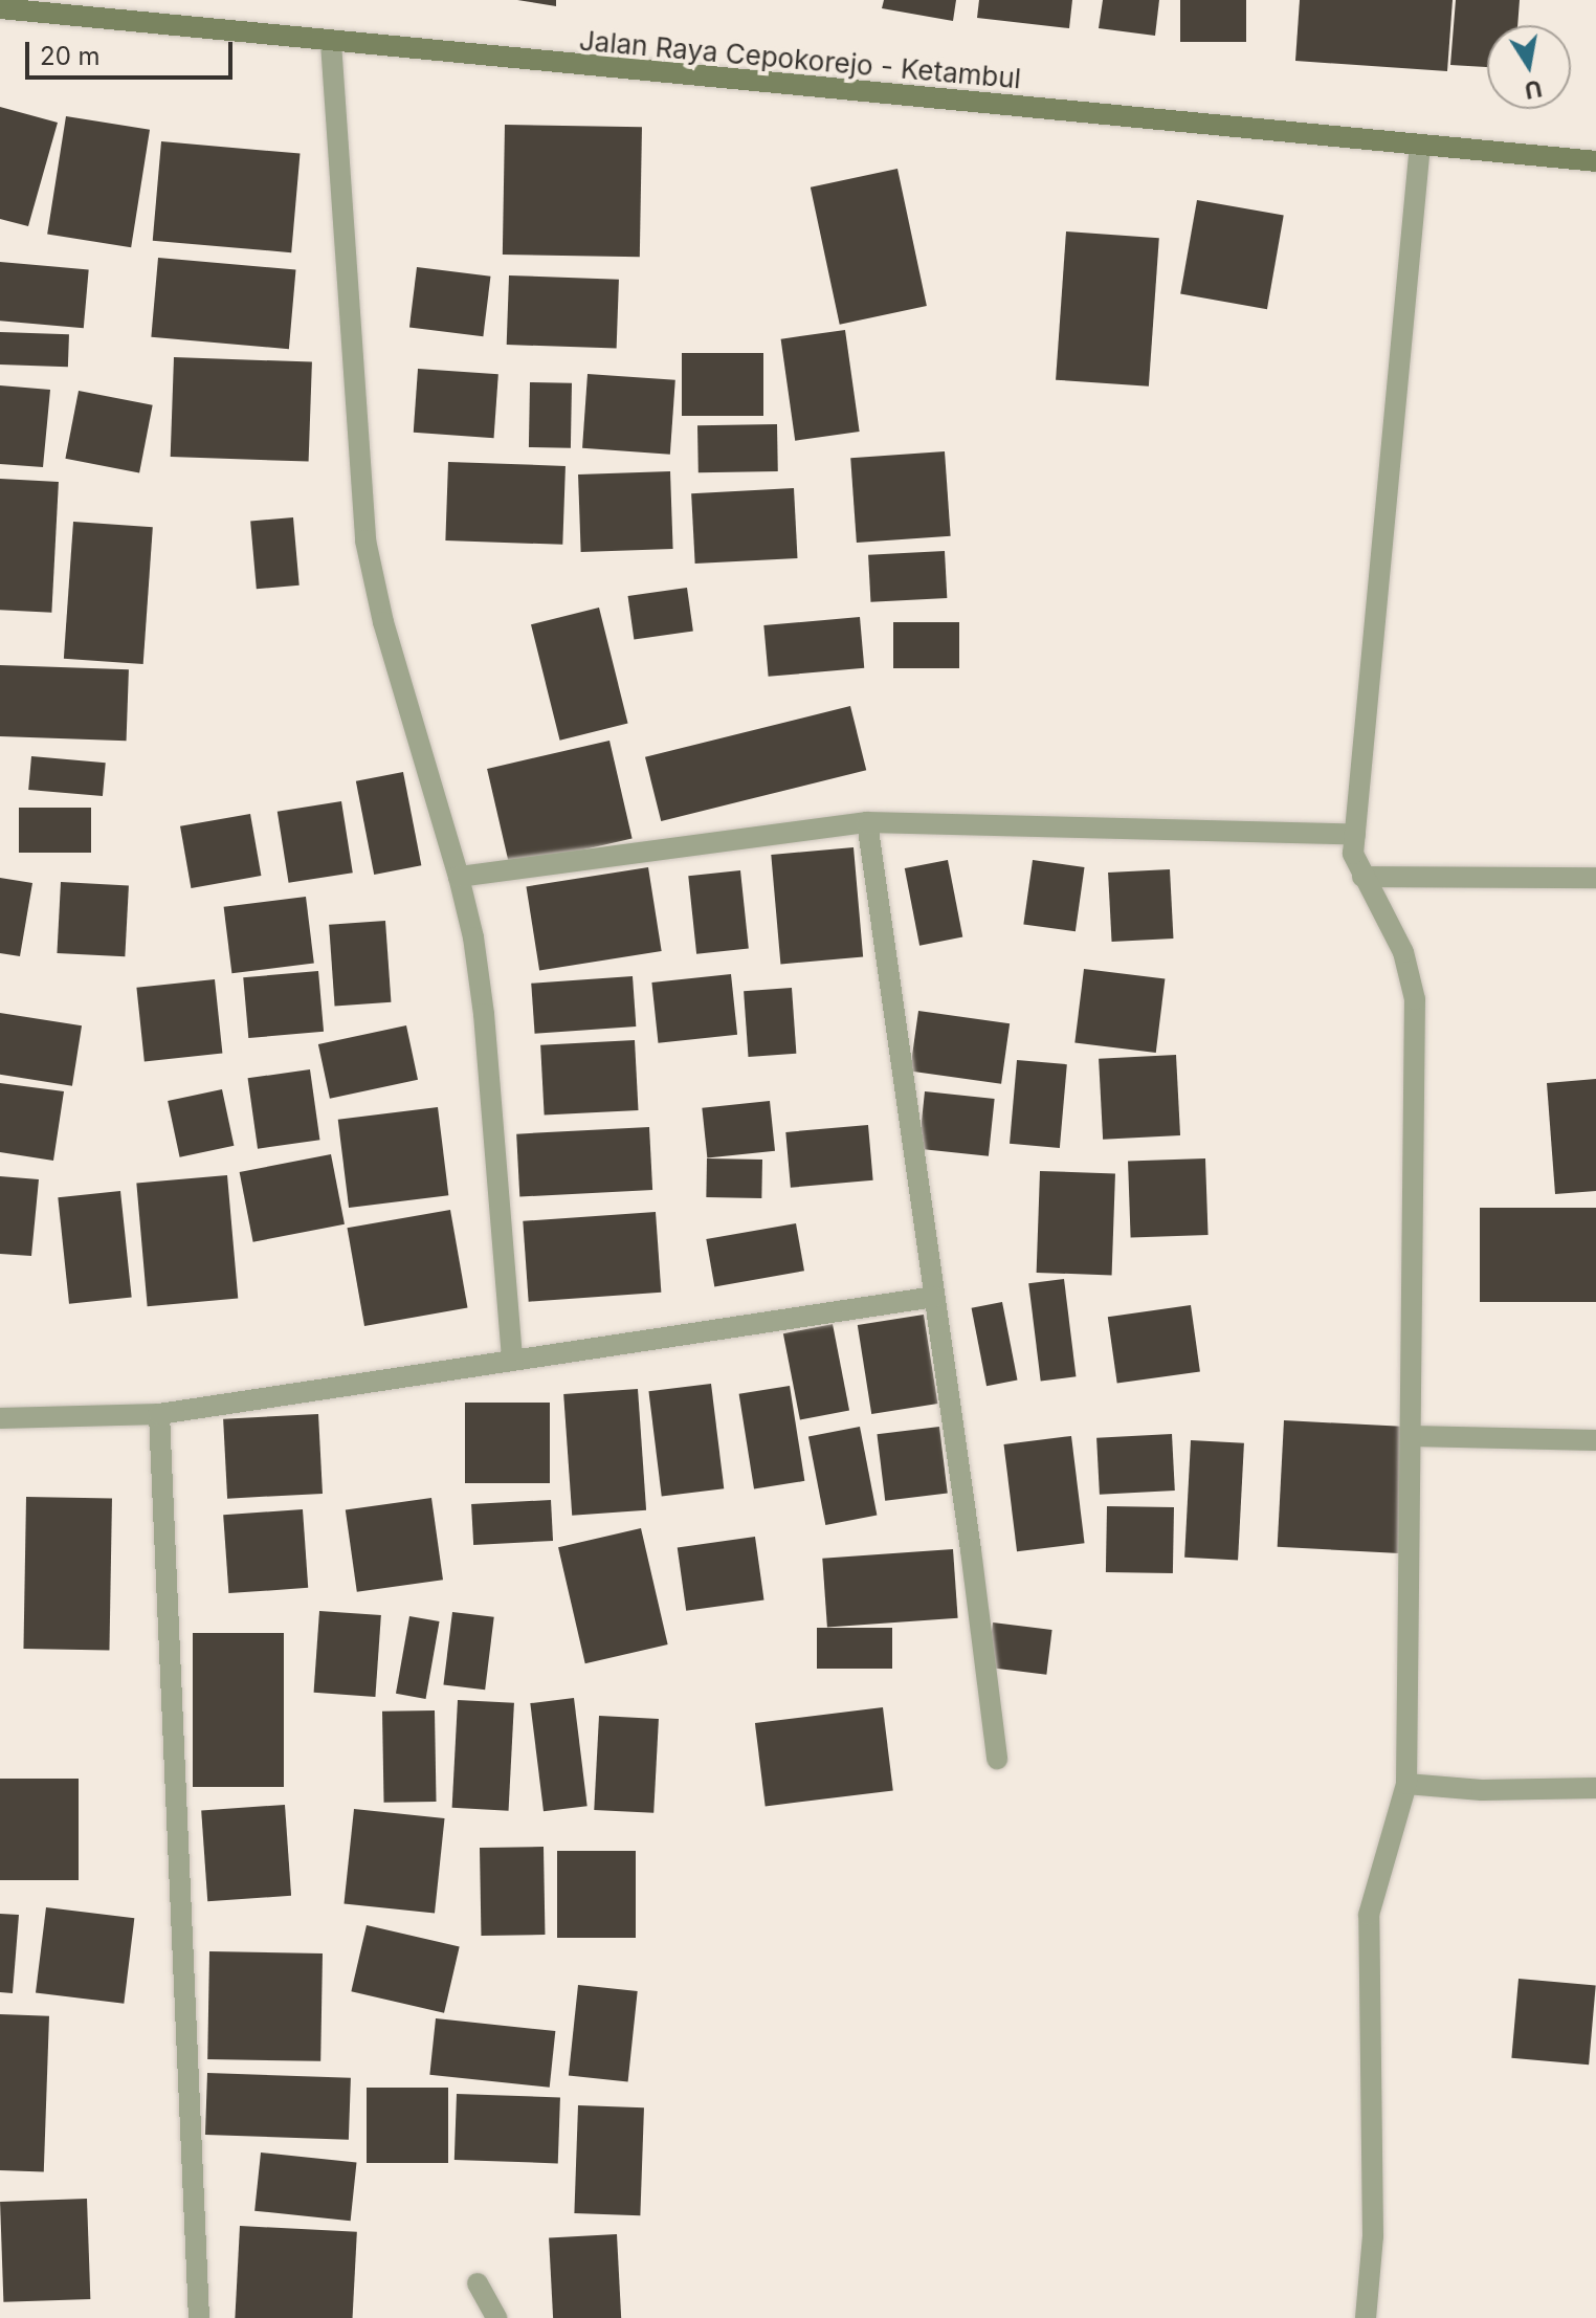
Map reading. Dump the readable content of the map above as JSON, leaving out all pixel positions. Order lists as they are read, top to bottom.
{
  "streets": {
    "street": ["Jalan Raya Cepokorejo - Ketambul"]
  },
  "scale_bar": "20 m",
  "north": "bottom"
}
